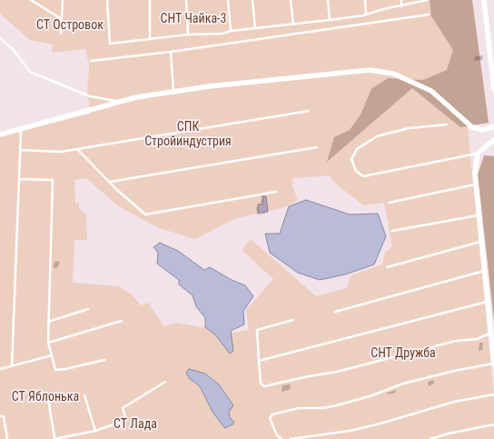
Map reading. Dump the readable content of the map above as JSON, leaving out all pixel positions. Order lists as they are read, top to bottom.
{
  "parks": [
    "СНТ Чайка-3",
    "СТ Островок",
    "СПК Стройиндустрия",
    "СНТ Дружба",
    "СТ Яблонька",
    "СТ Лада"
  ]
}
